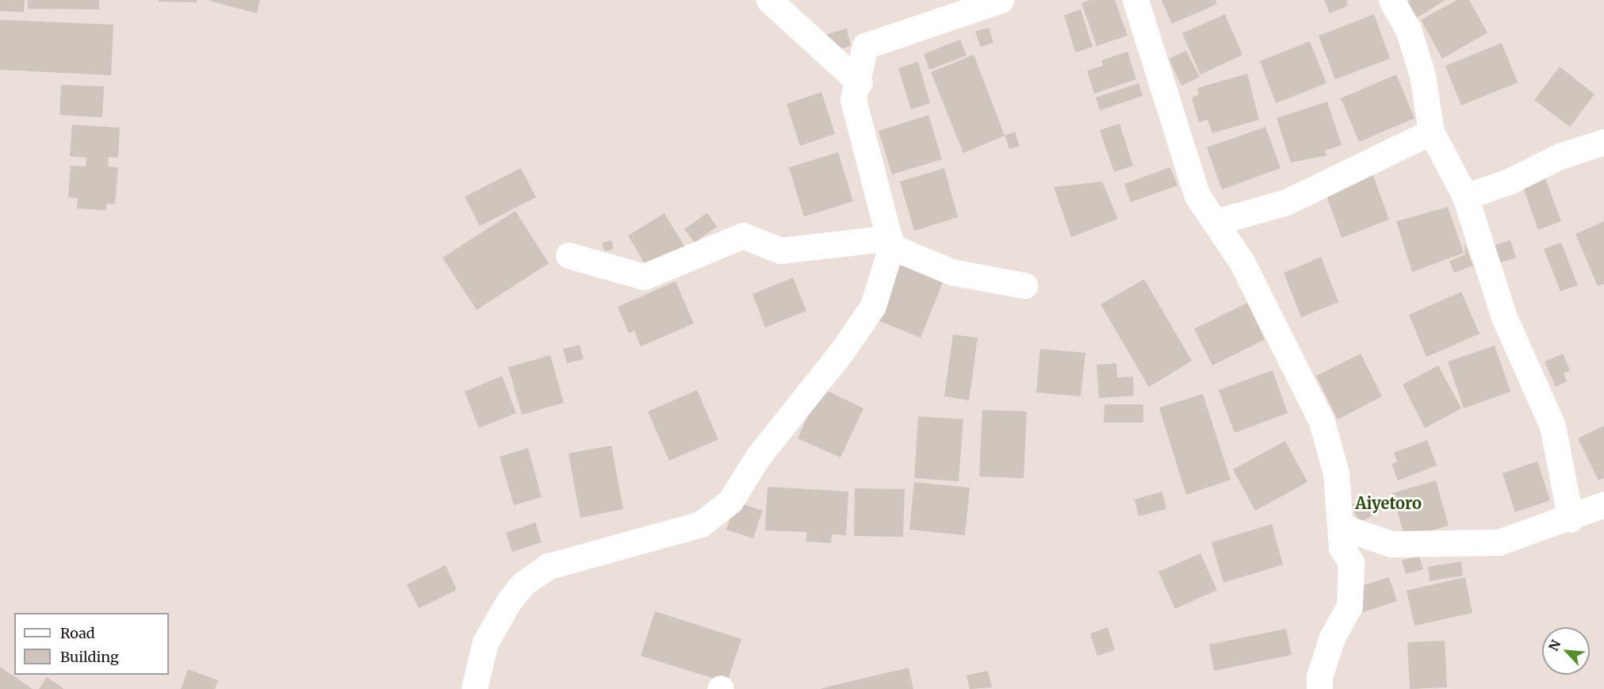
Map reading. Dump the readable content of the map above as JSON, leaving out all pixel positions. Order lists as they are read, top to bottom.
{
  "districts": ["Aiyetoro"],
  "legend": ["Road", "Building"],
  "north": "top left"
}
